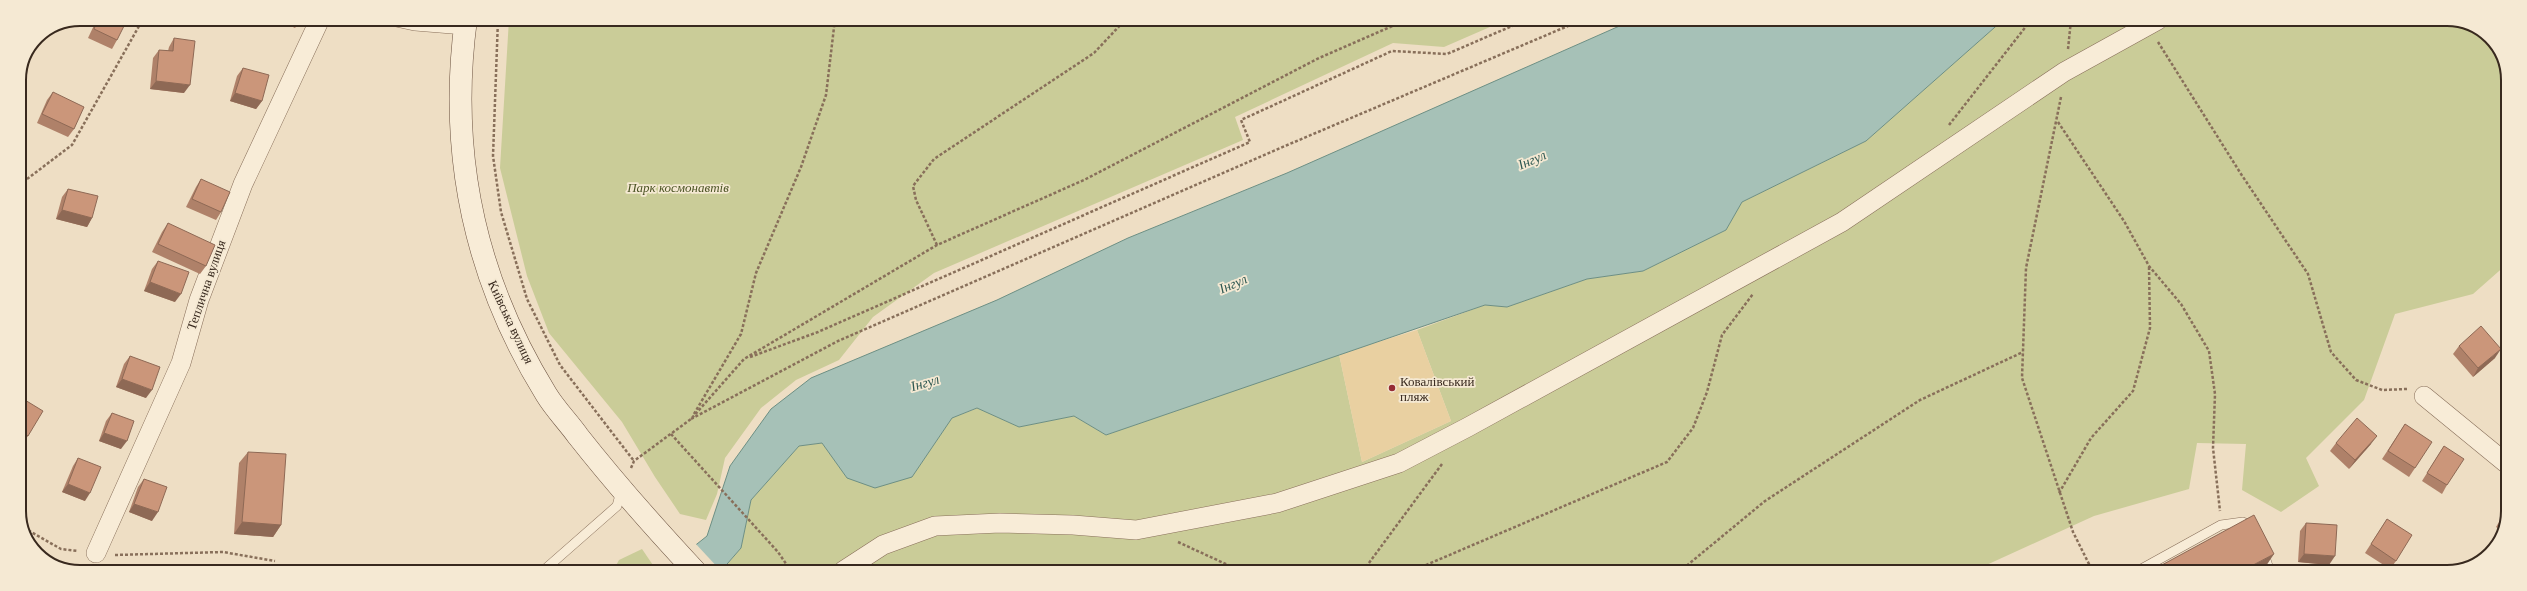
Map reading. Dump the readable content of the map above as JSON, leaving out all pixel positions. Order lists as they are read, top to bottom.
{
  "streets": {
    "street": ["Теплична вулиця", "Київська вулиця"]
  },
  "water": ["Інгул"],
  "parks": ["Парк космонавтів"],
  "places": ["Ковалівський пляж"]
}
